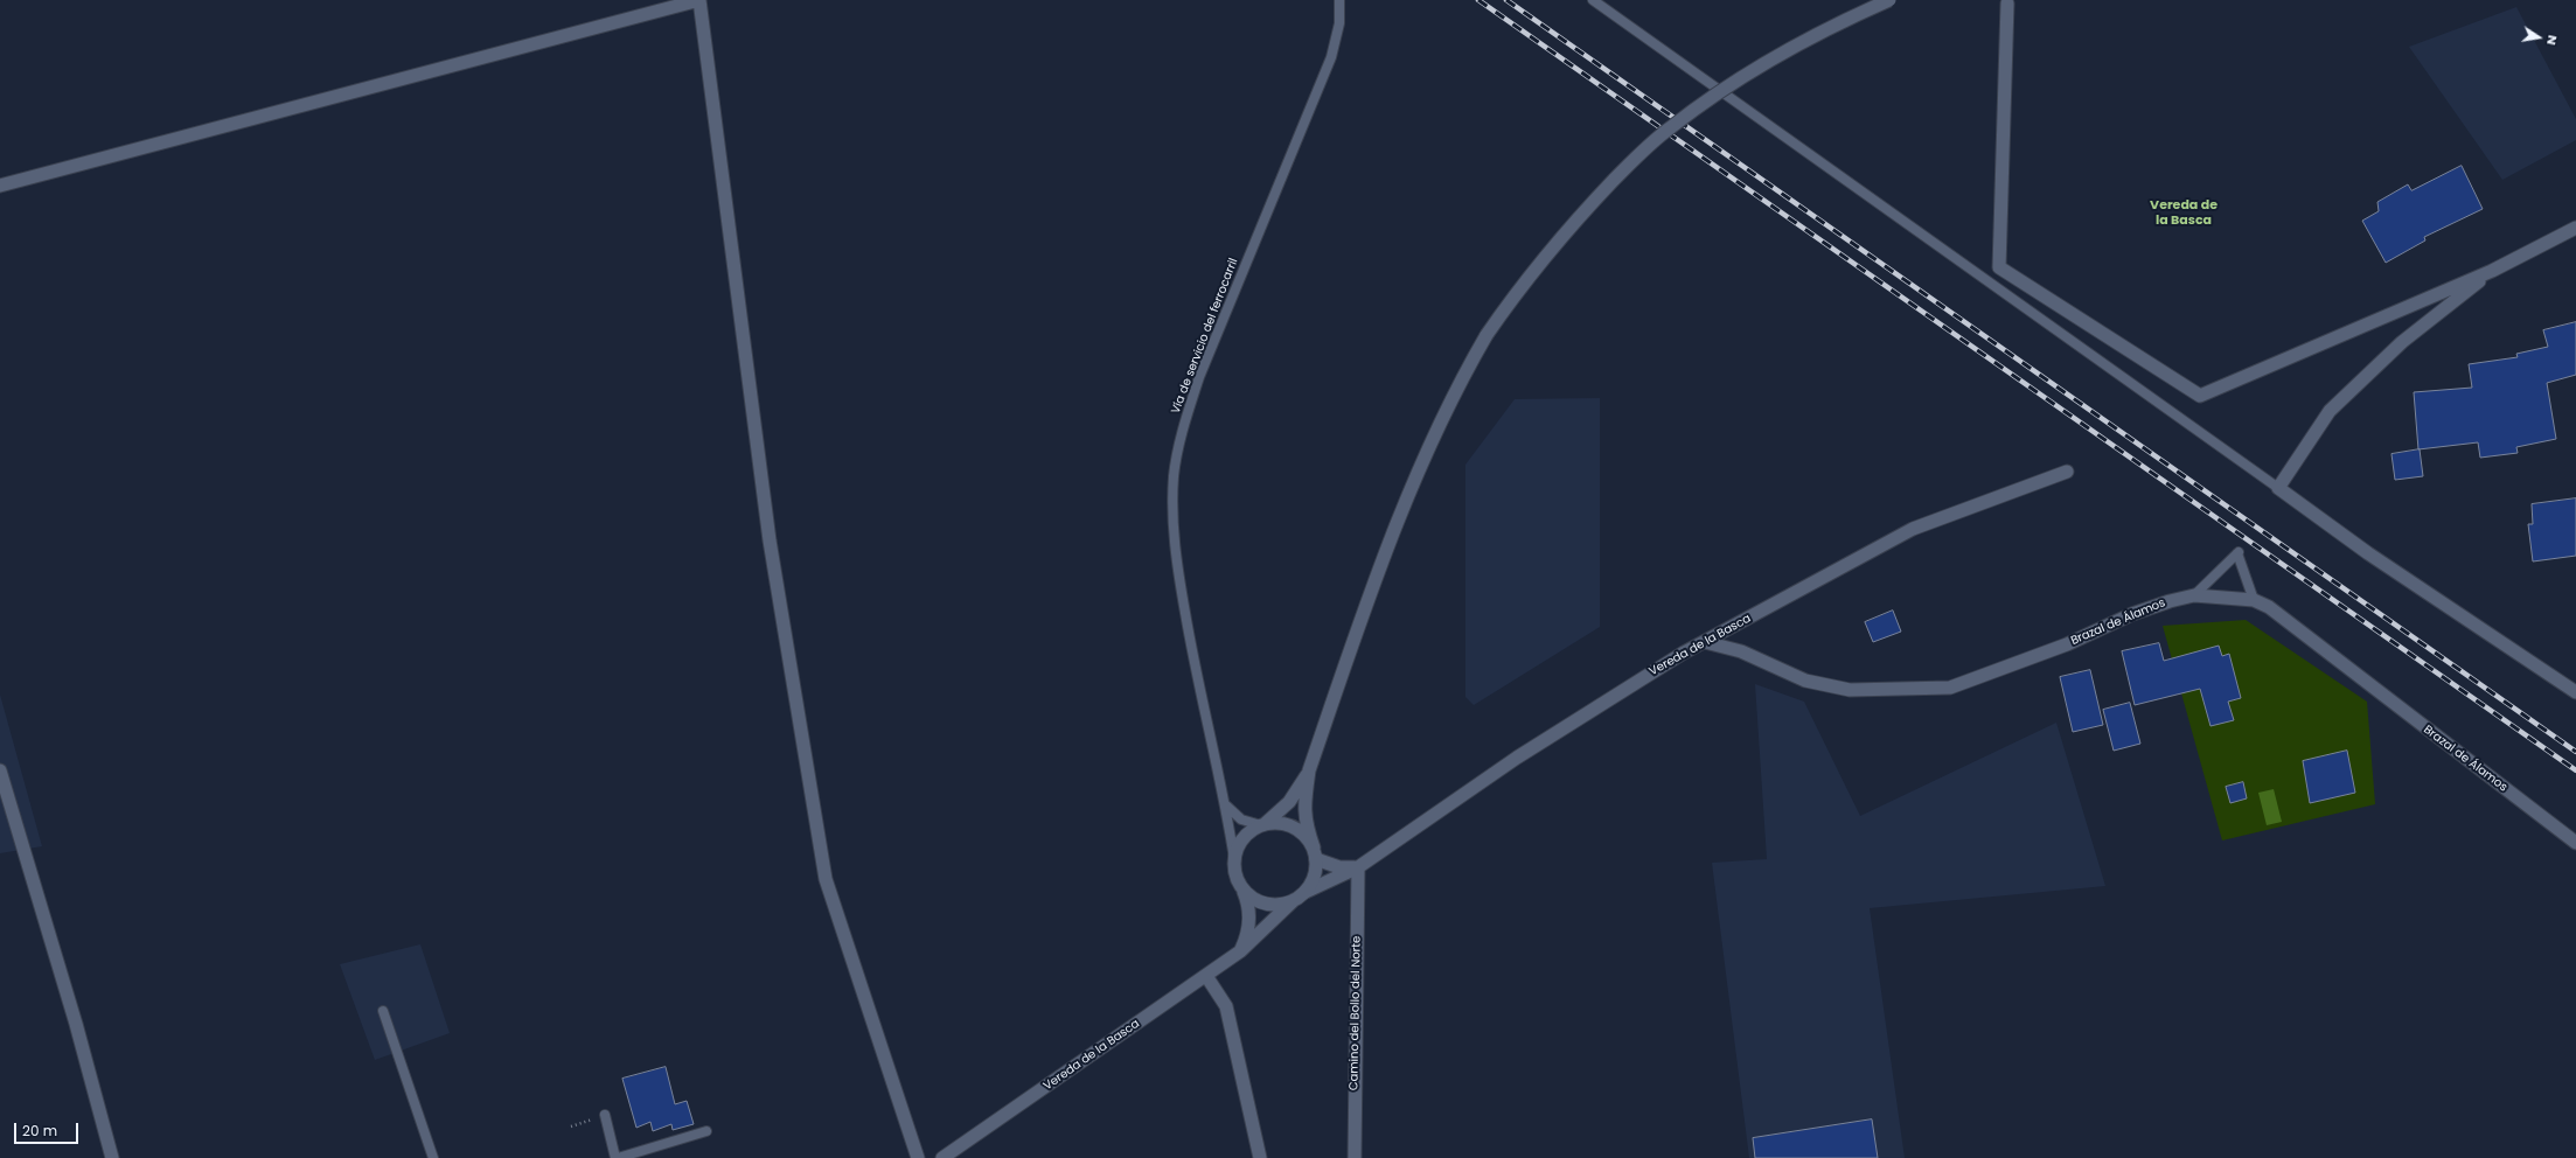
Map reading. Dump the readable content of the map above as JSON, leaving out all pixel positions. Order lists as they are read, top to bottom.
{
  "streets": {
    "street": ["Brazal de Álamos", "Vereda de la Basca", "Camino del Bollo del Norte"],
    "lane": ["Vía de servicio del ferrocarril"]
  },
  "crossings": [
    ["Vía de servicio del ferrocarril", "Vereda de la Basca"],
    ["Brazal de Álamos", "Vereda de la Basca"],
    ["Vereda de la Basca", "Camino del Bollo del Norte"]
  ],
  "districts": ["Vereda de la Basca"],
  "scale_bar": "20 m",
  "north": "right"
}
